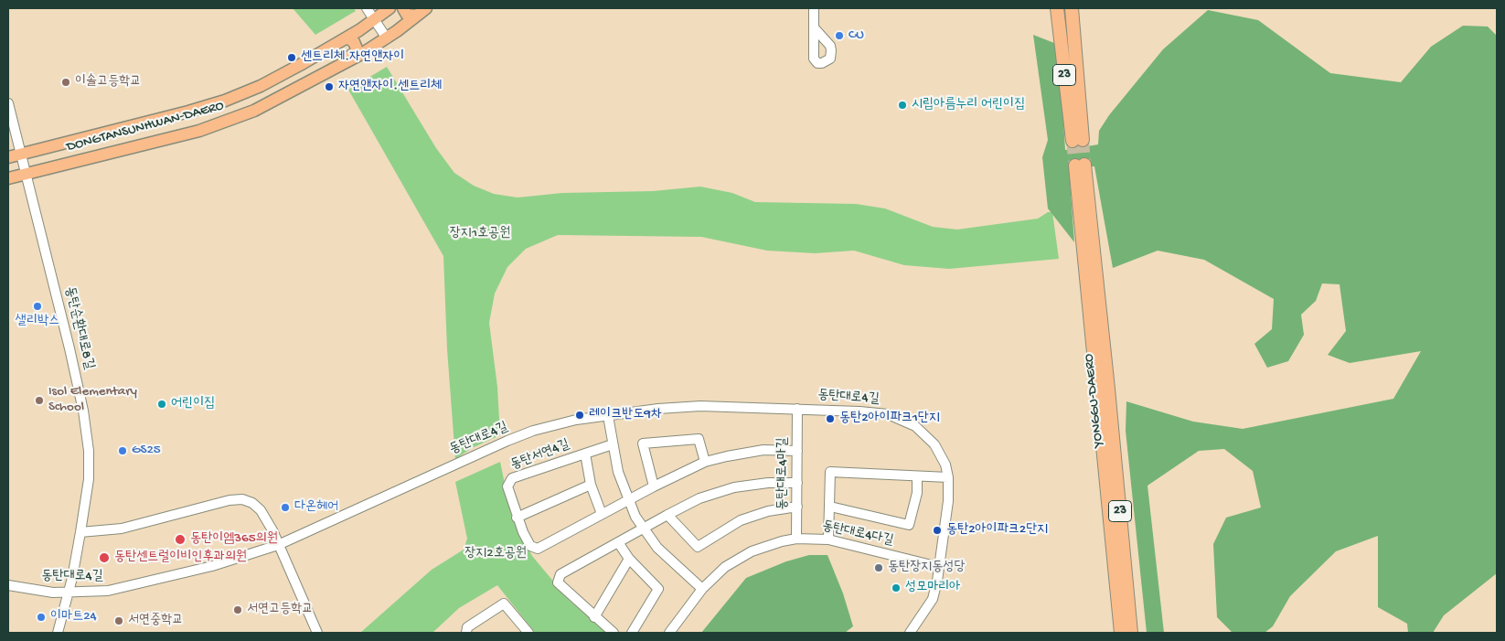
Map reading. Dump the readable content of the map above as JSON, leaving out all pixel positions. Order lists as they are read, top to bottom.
{
  "streets": {
    "highway": ["23", "YONGGU-DAERO"],
    "main road": ["DONGTANSUNHWAN-DAERO"],
    "street": [
      "동탄순환대로8길",
      "동탄대로4길",
      "동탄서연4길",
      "동탄대로4마길",
      "동탄대로4다길"
    ]
  },
  "crossings": [
    ["DONGTANSUNHWAN-DAERO", "동탄순환대로8길"],
    ["동탄순환대로8길", "동탄대로4길"],
    ["동탄대로4길", "동탄대로4마길"],
    ["동탄대로4길", "동탄대로4다길"],
    ["동탄서연4길", "동탄대로4마길"],
    ["동탄대로4마길", "동탄대로4다길"]
  ],
  "parks": ["장지1호공원", "장지2호공원"],
  "places": [
    "CU",
    "센트리체.자연앤자이",
    "이솔고등학교",
    "자연앤자이.센트리체",
    "시립아름누리 어린이집",
    "샐리박스",
    "Isol Elementary School",
    "어린이집",
    "레이크반도9차",
    "동탄2아이파크1단지",
    "GS25",
    "다온헤어",
    "동탄2아이파크2단지",
    "동탄이엠365의원",
    "동탄센트럴이비인후과의원",
    "동탄장지동성당",
    "성모마리아",
    "서연고등학교",
    "이마트24",
    "서연중학교"
  ]
}
